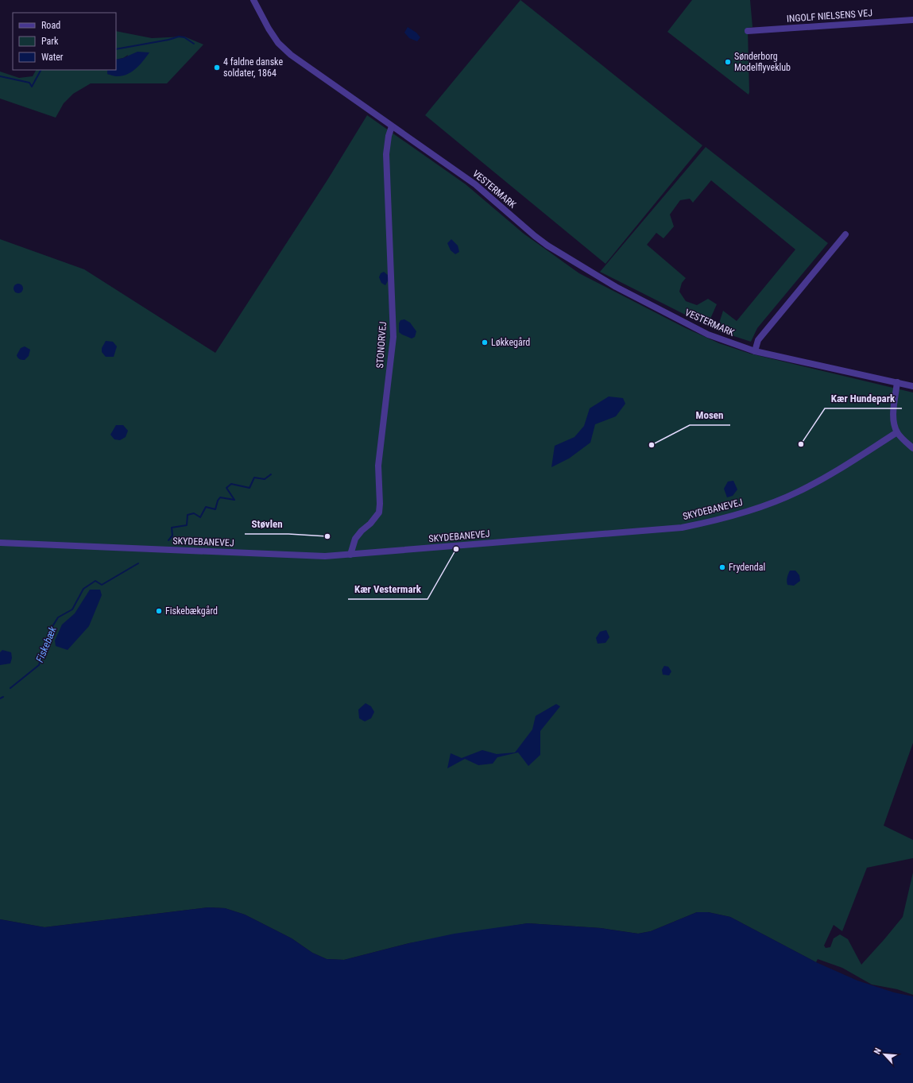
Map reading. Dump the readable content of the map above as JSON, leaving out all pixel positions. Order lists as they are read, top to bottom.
{
  "streets": {
    "street": [
      "INGOLF NIELSENS VEJ",
      "VESTERMARK",
      "STONORVEJ",
      "SKYDEBANEVEJ"
    ]
  },
  "crossings": [
    ["VESTERMARK", "STONORVEJ"],
    ["STONORVEJ", "SKYDEBANEVEJ"]
  ],
  "water": ["Fiskebæk"],
  "places": [
    "Sønderborg Modelflyveklub",
    "4 faldne danske soldater, 1864",
    "Løkkegård",
    "Kær Hundepark",
    "Mosen",
    "Støvlen",
    "Kær Vestermark",
    "Frydendal",
    "Fiskebækgård"
  ],
  "legend": ["Road", "Park", "Water"],
  "north": "top left"
}
